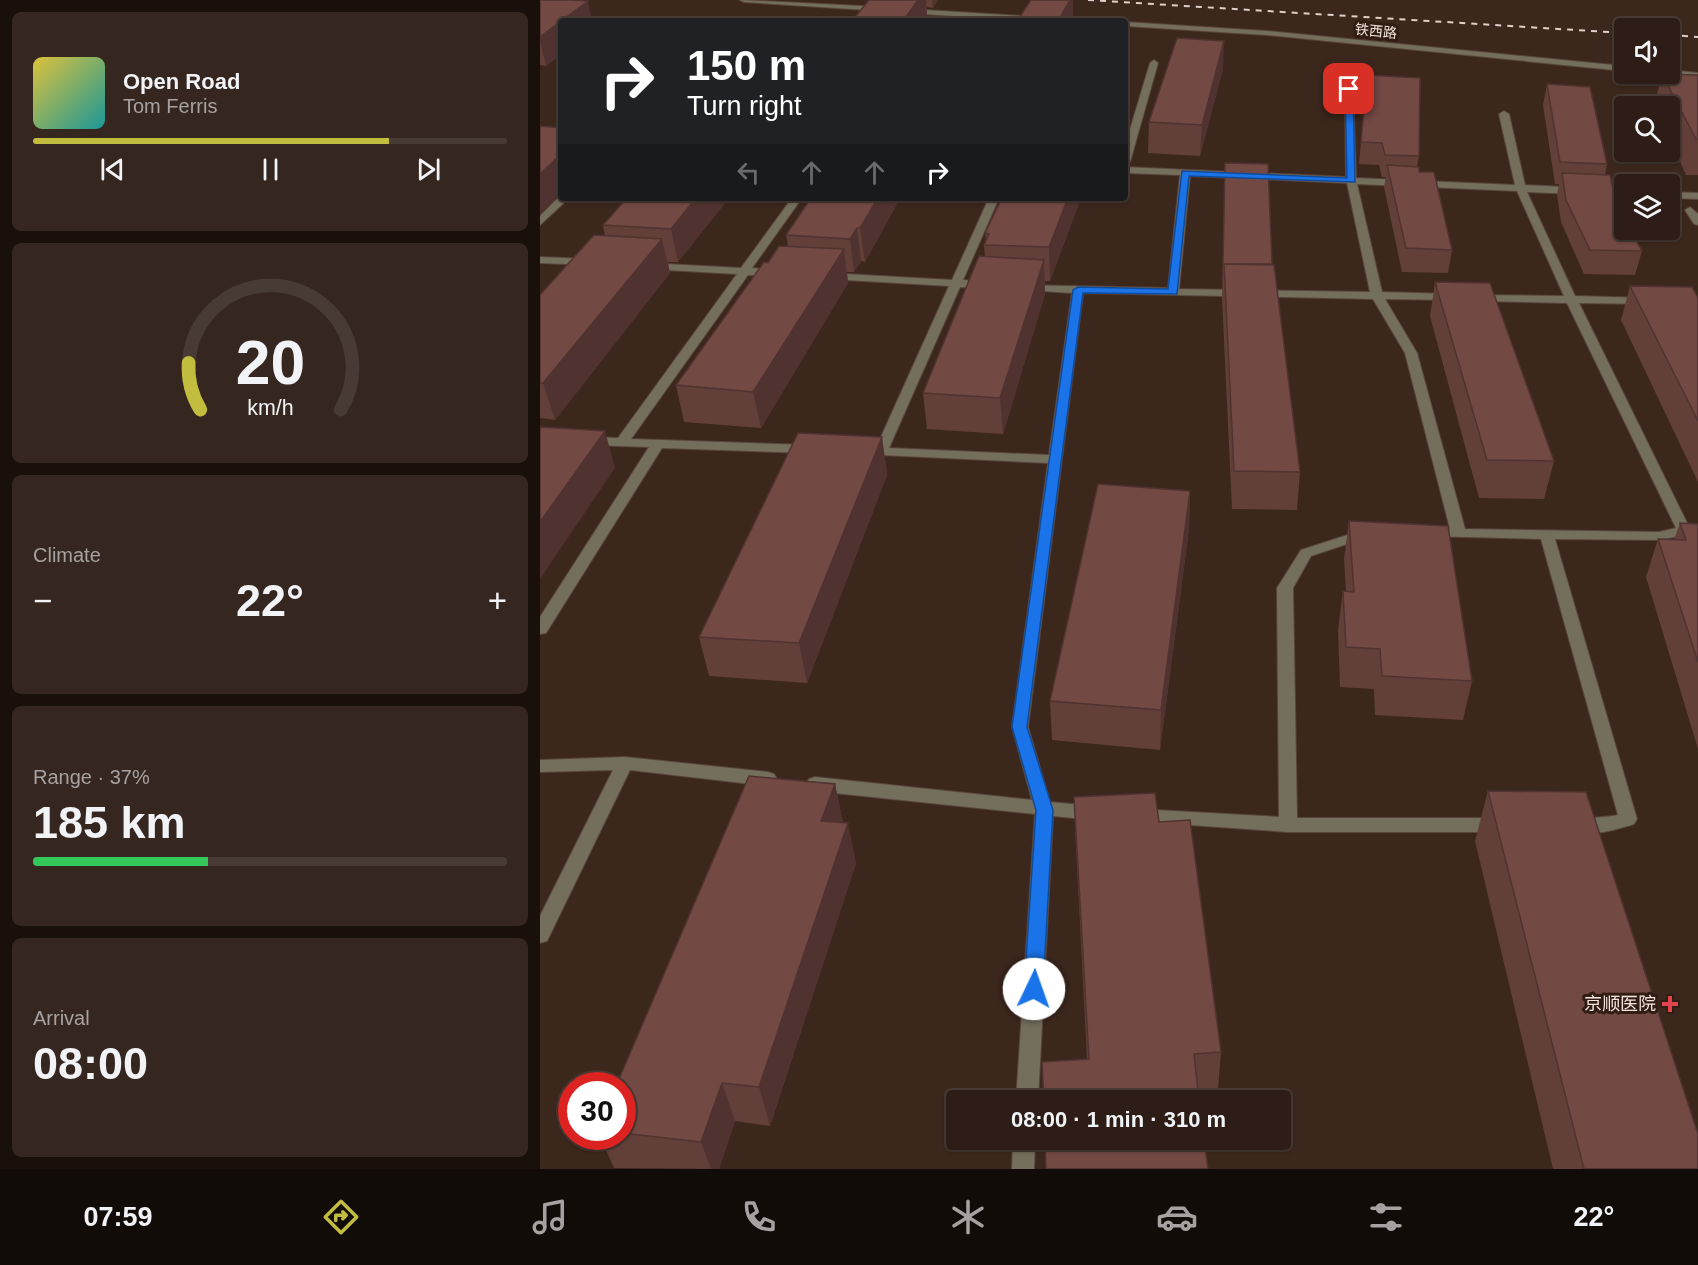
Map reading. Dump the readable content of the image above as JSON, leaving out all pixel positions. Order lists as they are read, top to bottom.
{
  "streets": {
    "street": ["铁西路"]
  },
  "places": {
    "health": ["京顺医院"]
  },
  "page": {
    "turn": ["150 m", "Turn right"],
    "song": ["Open Road", "Tom Ferris"],
    "tile": [
      "Climate",
      ["Range · 37%", "185 km"],
      ["Arrival", "08:00"]
    ],
    "heat": ["−", "22°", "+"],
    "limit": "30",
    "trip": "08:00 · 1 min · 310 m",
    "tabs": ["07:59", "22°"],
    "gauge": ["20", "km/h"]
  }
}
